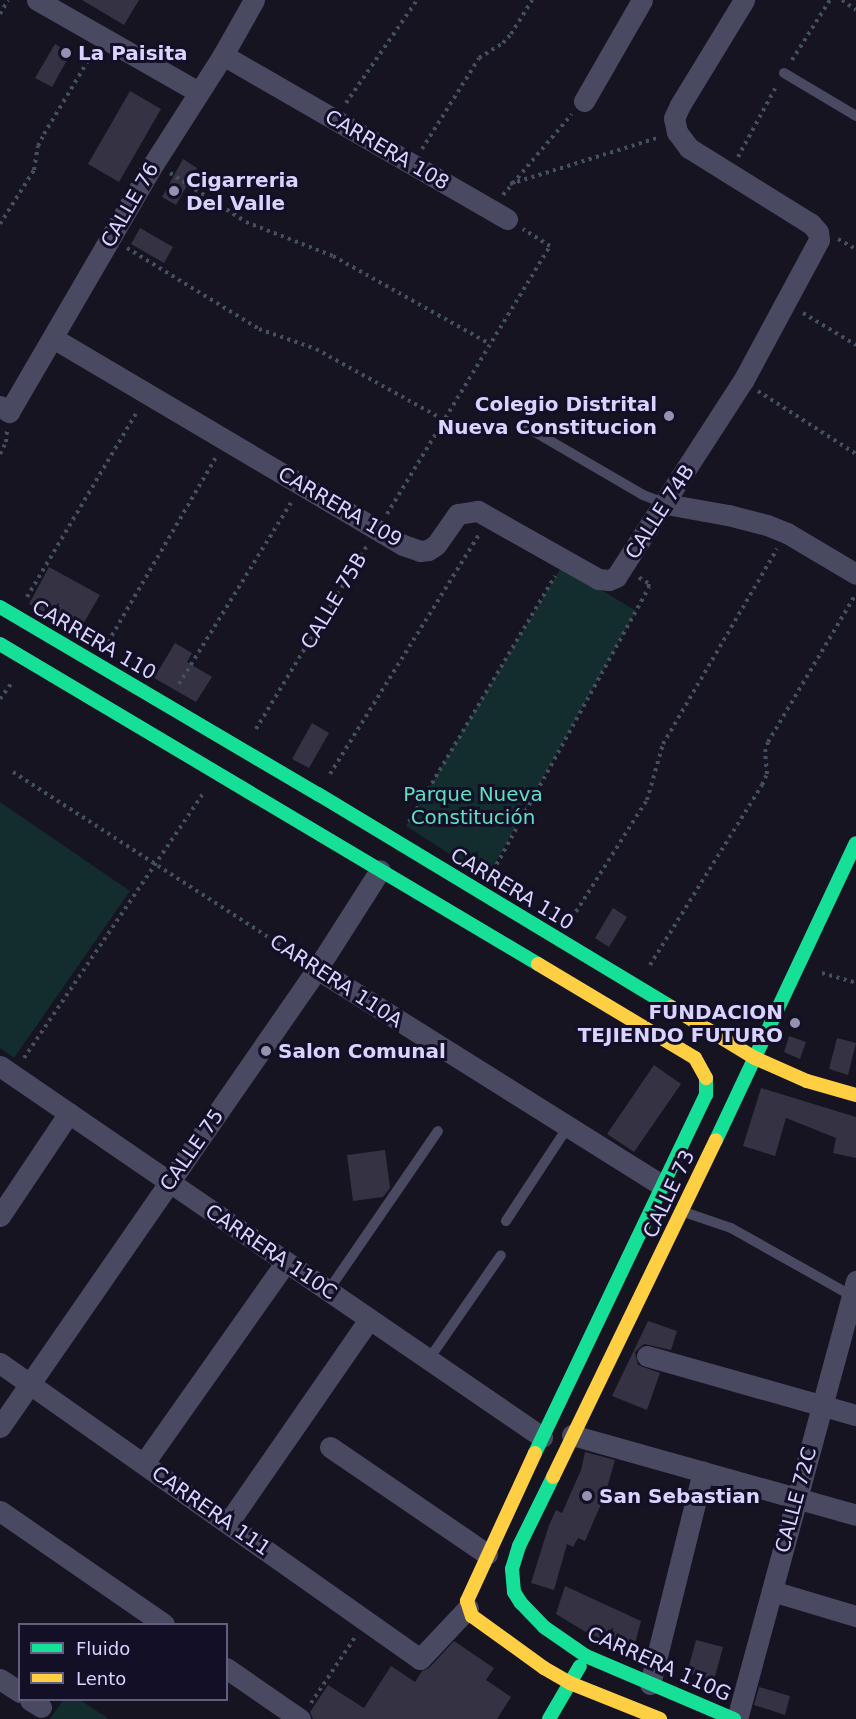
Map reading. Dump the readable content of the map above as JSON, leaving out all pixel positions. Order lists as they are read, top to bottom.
{
  "streets": {
    "main road": ["CARRERA 110", "CALLE 73", "CARRERA 110G"],
    "street": [
      "CARRERA 108",
      "CALLE 76",
      "CARRERA 109",
      "CALLE 74B",
      "CARRERA 110A",
      "CALLE 75",
      "CARRERA 110C",
      "CALLE 72C",
      "CARRERA 111"
    ],
    "path": ["CALLE 75B"]
  },
  "crossings": [
    ["CARRERA 108", "CALLE 76"],
    ["CARRERA 108", "CALLE 75B"],
    ["CALLE 76", "CARRERA 109"],
    ["CARRERA 109", "CALLE 74B"],
    ["CARRERA 109", "CALLE 75B"],
    ["CARRERA 110", "CALLE 73"],
    ["CARRERA 110A", "CALLE 75"],
    ["CARRERA 110A", "CALLE 73"],
    ["CALLE 75", "CALLE 73"],
    ["CALLE 75", "CARRERA 110C"],
    ["CALLE 75", "CARRERA 111"],
    ["CALLE 73", "CARRERA 110C"],
    ["CALLE 73", "CARRERA 111"],
    ["CALLE 73", "CARRERA 110G"],
    ["CALLE 72C", "CARRERA 110G"]
  ],
  "parks": ["Parque Nueva Constitución"],
  "places": [
    "La Paisita",
    "Cigarreria Del Valle",
    "Colegio Distrital Nueva Constitucion",
    "FUNDACION TEJIENDO FUTURO",
    "Salon Comunal",
    "San Sebastian"
  ],
  "legend": ["Fluido", "Lento"]
}
